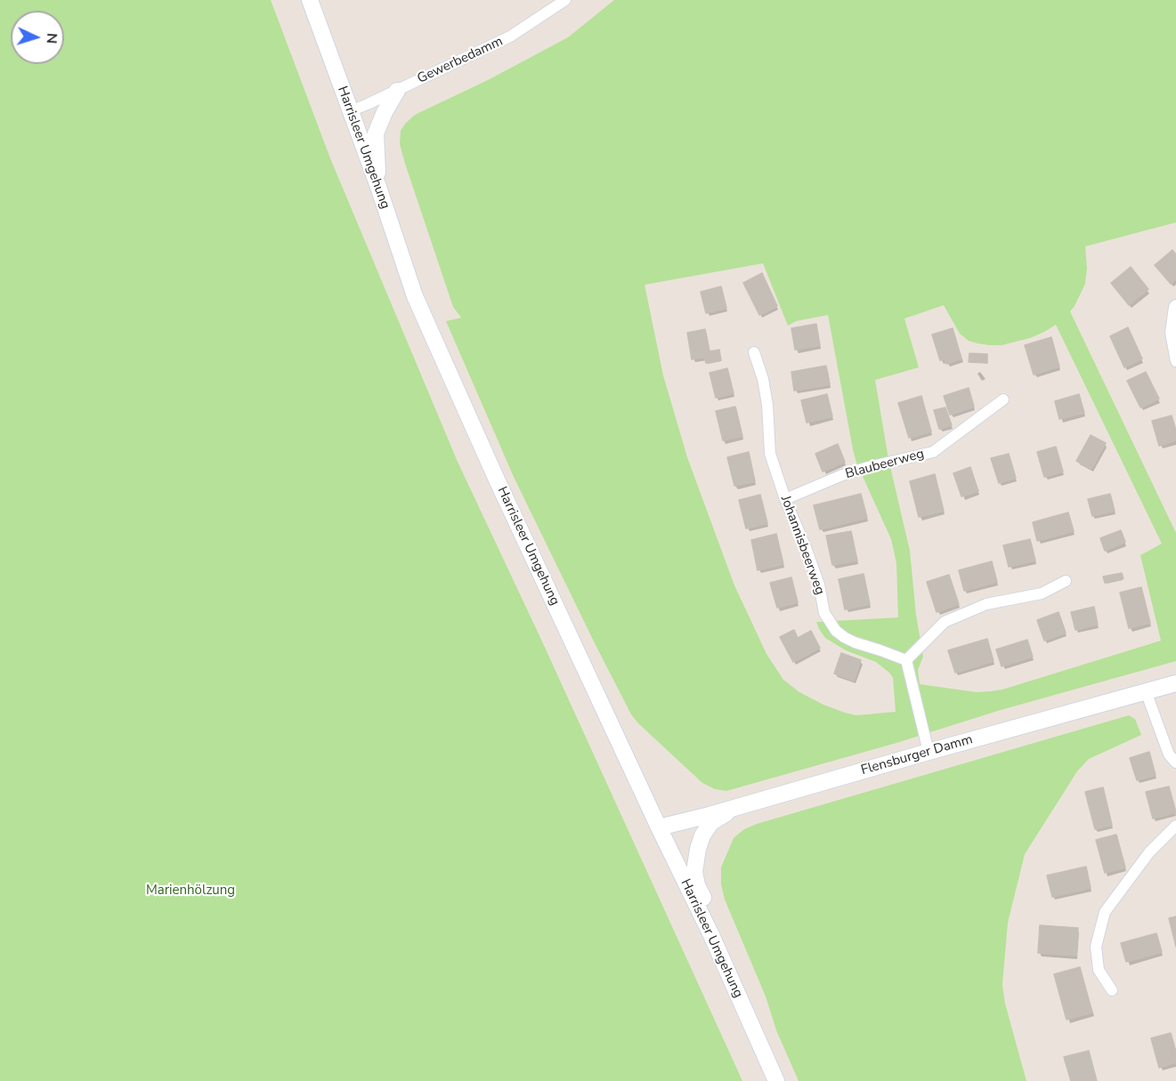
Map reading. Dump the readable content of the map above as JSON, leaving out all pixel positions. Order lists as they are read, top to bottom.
{
  "streets": {
    "main road": ["Harrisleer Umgehung", "Flensburger Damm"],
    "street": ["Gewerbedamm", "Blaubeerweg", "Johannisbeerweg"]
  },
  "crossings": [
    ["Gewerbedamm", "Harrisleer Umgehung"],
    ["Harrisleer Umgehung", "Flensburger Damm"],
    ["Blaubeerweg", "Johannisbeerweg"]
  ],
  "parks": ["Marienhölzung"],
  "north": "right"
}
